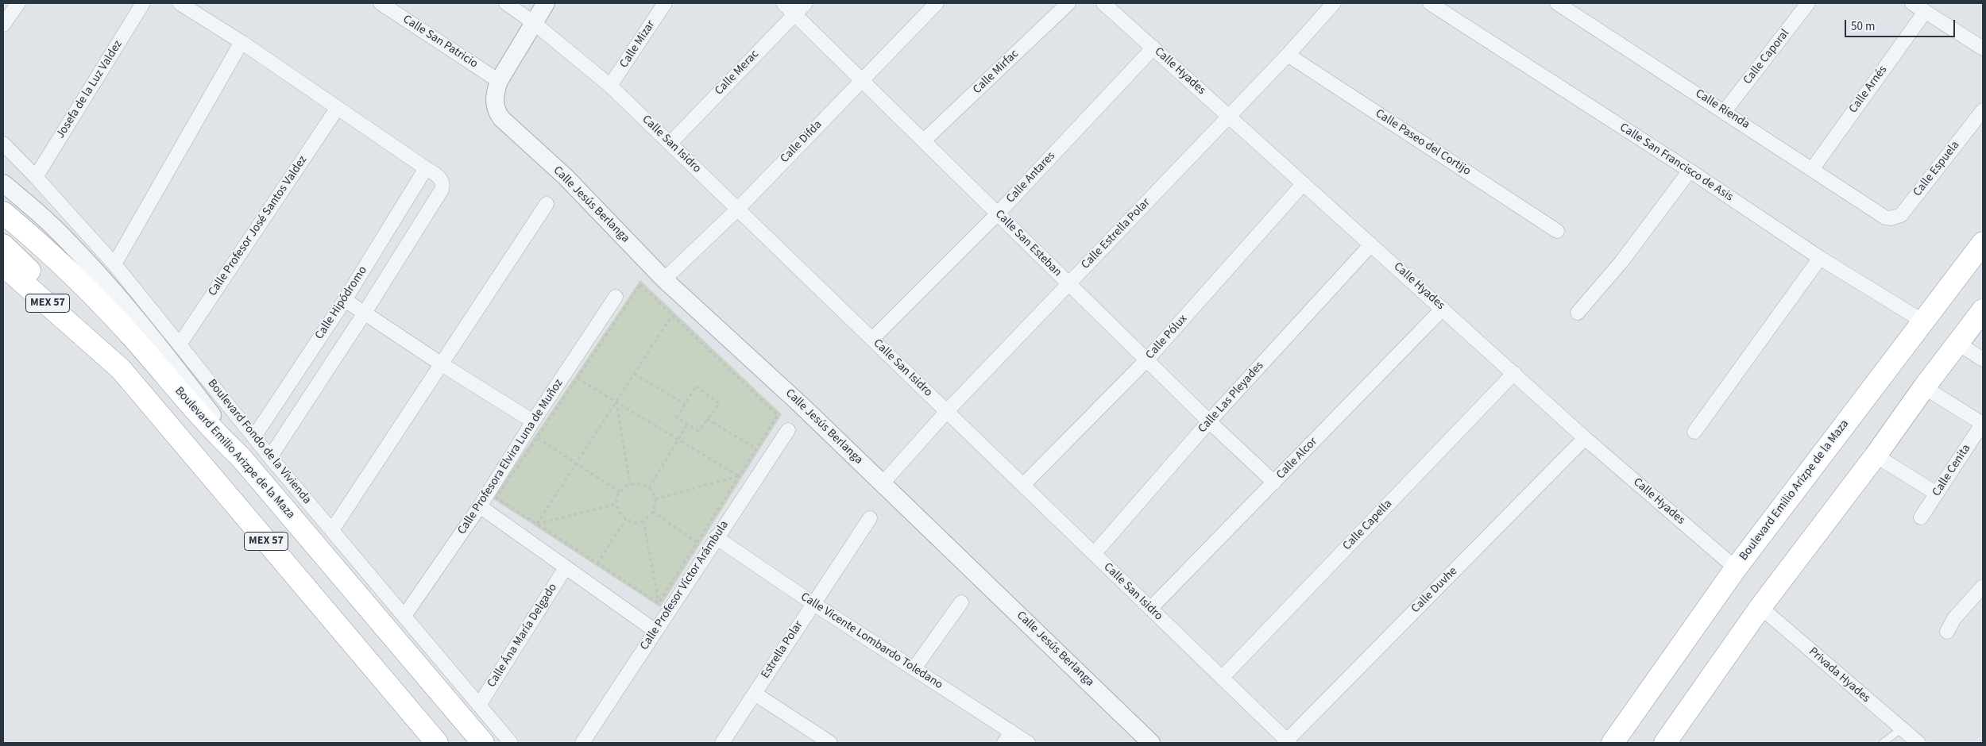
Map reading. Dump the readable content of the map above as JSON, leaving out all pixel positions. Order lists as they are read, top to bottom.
{
  "streets": {
    "highway": ["MEX 57", "Boulevard Emilio Arizpe de la Maza"],
    "street": [
      "Calle San Patricio",
      "Calle Mizar",
      "Calle Caporal",
      "Calle Hyades",
      "Calle Mirfac",
      "Calle Merac",
      "Josefa de la Luz Valdez",
      "Calle Arnés",
      "Calle Rienda",
      "Calle Difda",
      "Calle Paseo del Cortijo",
      "Calle San Isidro",
      "Calle San Francisco de Asis",
      "Calle Espuela",
      "Calle Antares",
      "Calle Jesús Berlanga",
      "Calle Profesor José Santos Valdez",
      "Calle Estrella Polar",
      "Calle San Esteban",
      "Calle Hipódromo",
      "Calle Pólux",
      "Calle Las Pleyades",
      "Boulevard Fondo de la Vivienda",
      "Calle Profesora Elvira Luna de Muñoz",
      "Calle Alcor",
      "Calle Cenita",
      "Calle Capella",
      "Calle Profesor Víctor Arámbula",
      "Calle Duvhe",
      "Calle Ána María Delgado",
      "Calle Vicente Lombardo Toledano",
      "Estrella Polar",
      "Privada Hyades"
    ]
  },
  "crossings": [
    ["Calle San Patricio", "Calle Jesús Berlanga"],
    ["Calle Mizar", "Calle San Isidro"],
    ["Calle Caporal", "Calle Rienda"],
    ["Calle Hyades", "Calle Antares"],
    ["Calle Hyades", "Calle Estrella Polar"],
    ["Calle Hyades", "Calle Pólux"],
    ["Calle Hyades", "Calle Las Pleyades"],
    ["Calle Hyades", "Boulevard Emilio Arizpe de la Maza"],
    ["Calle Hyades", "Calle Alcor"],
    ["Calle Hyades", "Calle Capella"],
    ["Calle Hyades", "Calle Duvhe"],
    ["Calle Mirfac", "Calle San Esteban"],
    ["Calle Merac", "Calle San Isidro"],
    ["Calle Merac", "Calle San Esteban"],
    ["Josefa de la Luz Valdez", "Boulevard Fondo de la Vivienda"],
    ["Calle Arnés", "Calle Rienda"],
    ["Calle Rienda", "Calle Espuela"],
    ["Calle Difda", "Calle San Isidro"],
    ["Calle Difda", "Calle Jesús Berlanga"],
    ["Calle Difda", "Calle San Esteban"],
    ["Calle Paseo del Cortijo", "Calle Estrella Polar"],
    ["Calle San Isidro", "Calle Antares"],
    ["Calle San Isidro", "Calle Estrella Polar"],
    ["Calle San Isidro", "Calle Pólux"],
    ["Calle San Isidro", "Calle Las Pleyades"],
    ["Calle San Isidro", "Calle Alcor"],
    ["Calle San Isidro", "Calle Capella"],
    ["Calle San Isidro", "Calle Duvhe"],
    ["Calle San Francisco de Asis", "Boulevard Emilio Arizpe de la Maza"],
    ["Calle Antares", "Calle San Esteban"],
    ["Calle Jesús Berlanga", "Calle Estrella Polar"],
    ["Calle Profesor José Santos Valdez", "Boulevard Fondo de la Vivienda"],
    ["Calle Estrella Polar", "Calle San Esteban"],
    ["Calle San Esteban", "Calle Pólux"],
    ["Calle San Esteban", "Calle Las Pleyades"],
    ["Calle San Esteban", "Calle Alcor"],
    ["Calle Hipódromo", "Boulevard Fondo de la Vivienda"],
    ["Boulevard Fondo de la Vivienda", "Calle Profesora Elvira Luna de Muñoz"],
    ["Boulevard Fondo de la Vivienda", "Calle Ána María Delgado"],
    ["Calle Profesor Víctor Arámbula", "Calle Vicente Lombardo Toledano"],
    ["Calle Vicente Lombardo Toledano", "Estrella Polar"]
  ],
  "scale_bar": "50 m"
}
